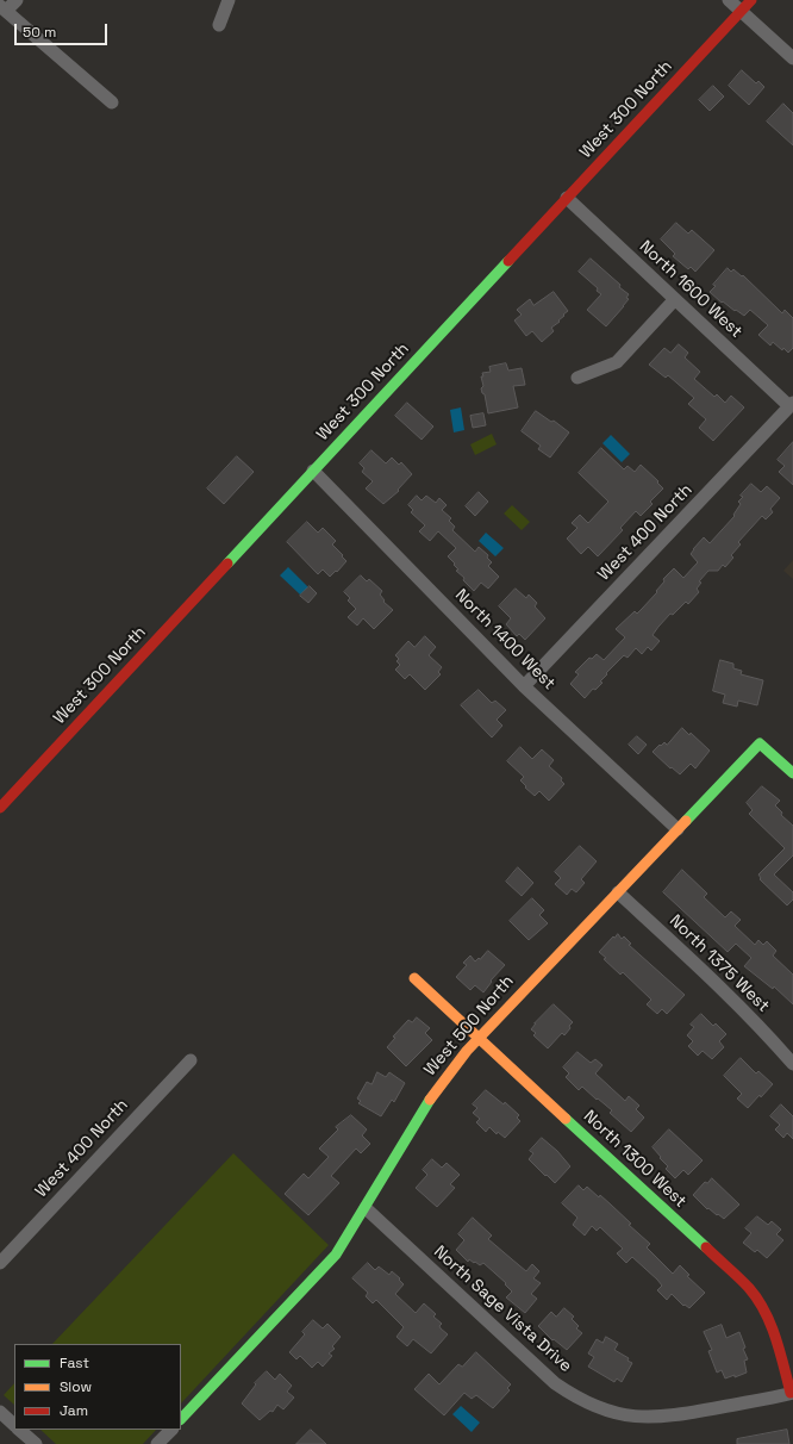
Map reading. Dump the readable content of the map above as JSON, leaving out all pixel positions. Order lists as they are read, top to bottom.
{
  "streets": {
    "street": [
      "West 300 North",
      "North 1600 West",
      "West 400 North",
      "North 1400 West",
      "North 1375 West",
      "West 500 North",
      "North 1300 West",
      "North Sage Vista Drive"
    ]
  },
  "crossings": [
    ["West 300 North", "North 1600 West"],
    ["West 300 North", "North 1400 West"],
    ["North 1600 West", "West 400 North"],
    ["West 400 North", "North 1400 West"],
    ["North 1400 West", "West 500 North"],
    ["North 1375 West", "West 500 North"],
    ["West 500 North", "North 1300 West"],
    ["West 500 North", "North Sage Vista Drive"],
    ["North 1300 West", "North Sage Vista Drive"]
  ],
  "legend": ["Fast", "Slow", "Jam"],
  "scale_bar": "50 m"
}
